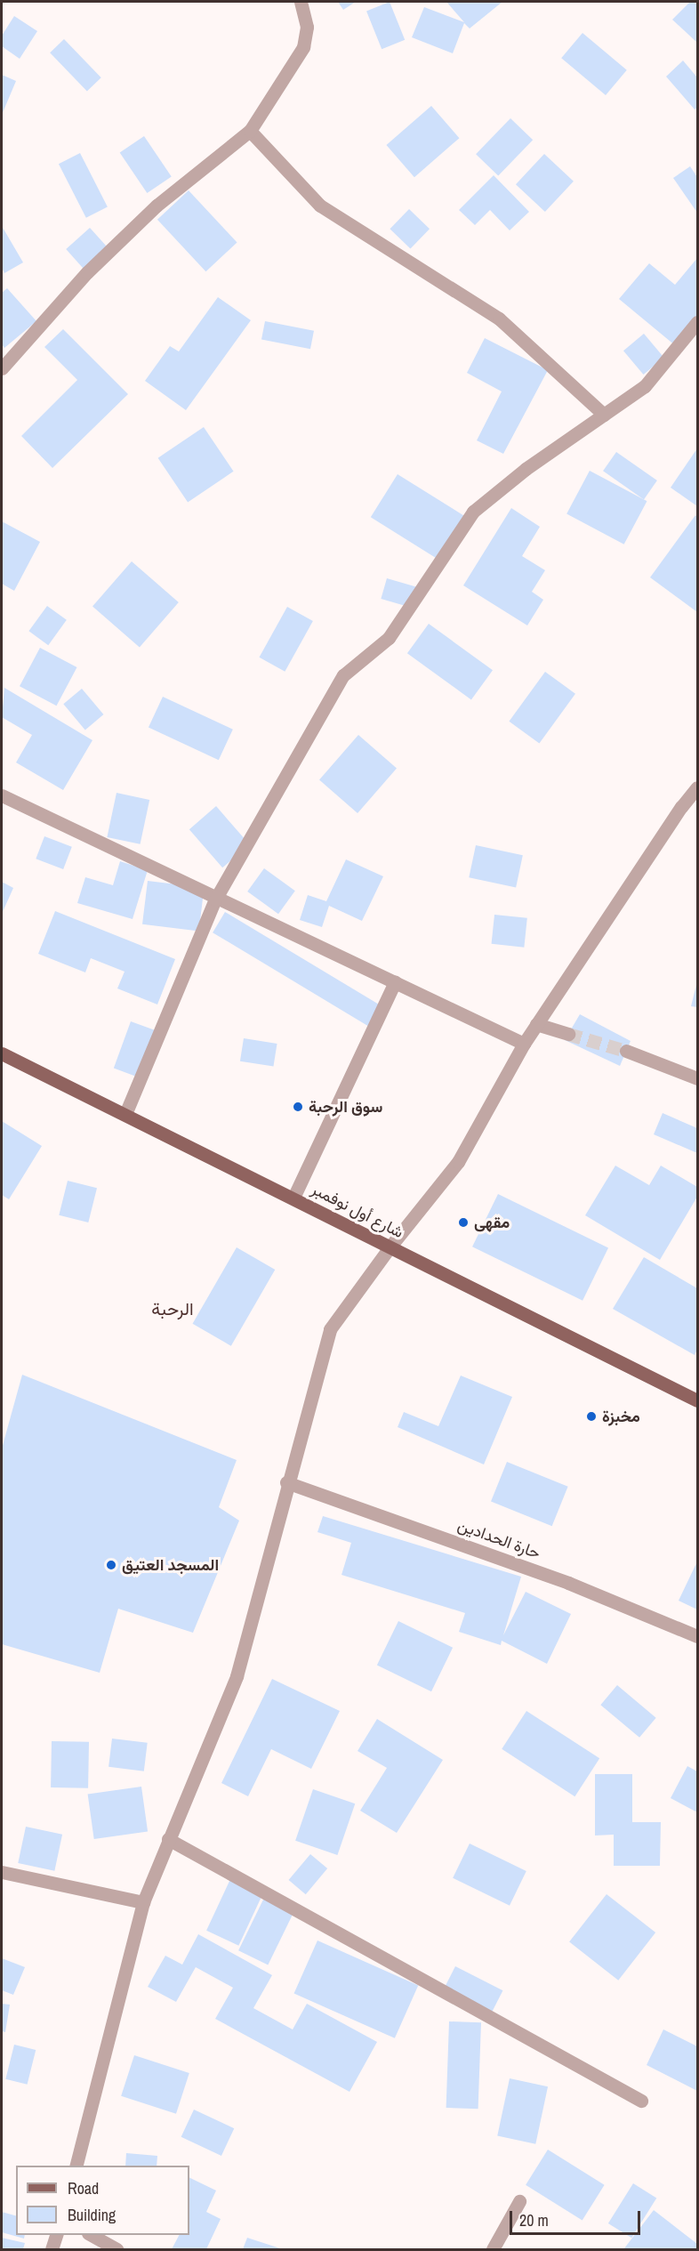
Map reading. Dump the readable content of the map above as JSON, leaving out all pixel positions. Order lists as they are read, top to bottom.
{
  "streets": {
    "main road": ["شارع أول نوفمبر"],
    "street": ["حارة الحدادين"]
  },
  "districts": ["الرحبة"],
  "places": [
    "سوق الرحبة",
    "مقهى",
    "مخبزة",
    "المسجد العتيق"
  ],
  "legend": ["Road", "Building"],
  "scale_bar": "20 m"
}
